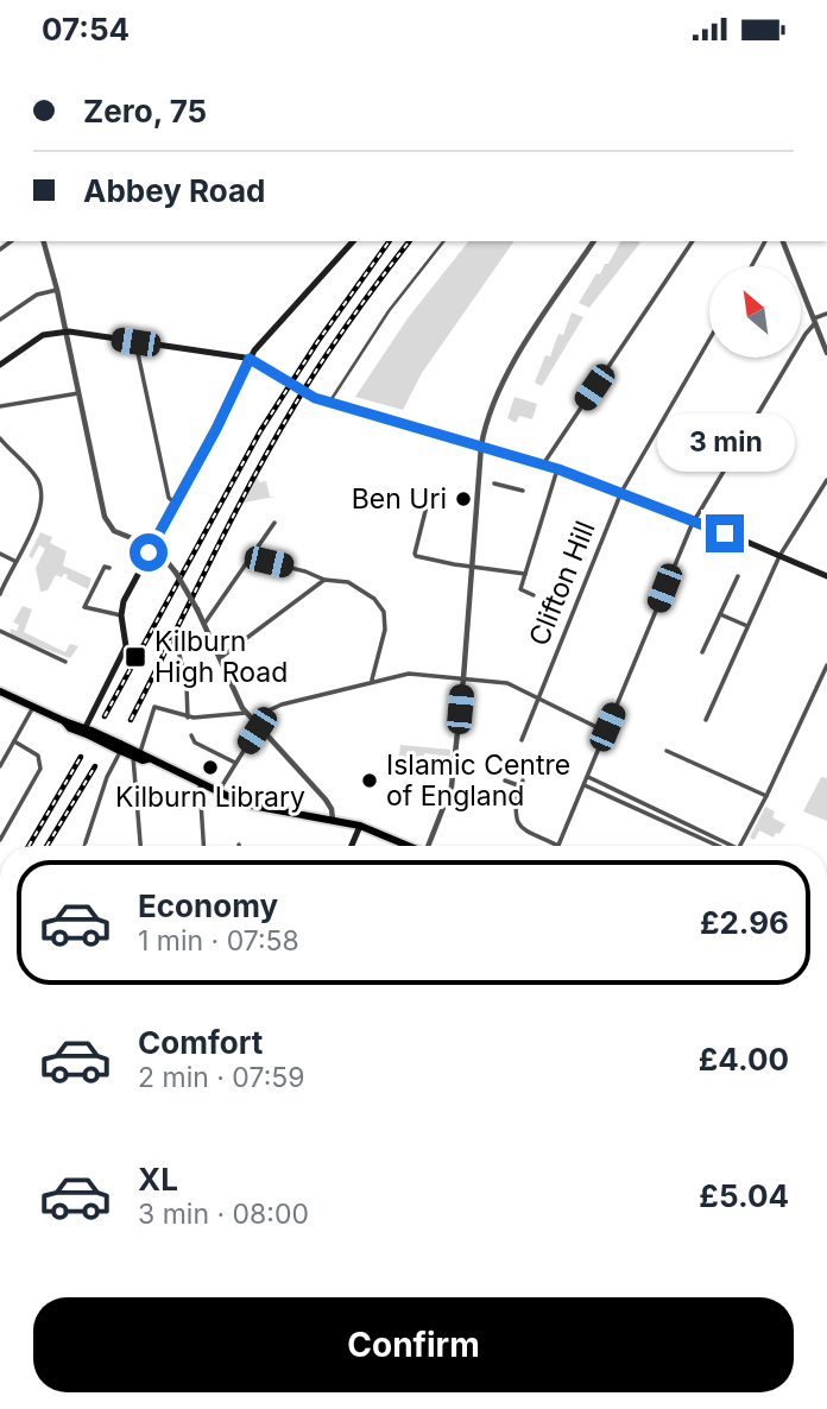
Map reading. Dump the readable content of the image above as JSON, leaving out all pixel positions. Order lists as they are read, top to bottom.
{
  "streets": {
    "street": ["Clifton Hill"]
  },
  "places": {
    "other": ["Ben Uri", "Kilburn Library", "Islamic Centre of England"],
    "transit": ["Kilburn High Road"]
  },
  "north": "top left",
  "page": {
    "status": "07:54",
    "banner": ["Zero, 75", "Abbey Road"],
    "bubble": "3 min",
    "list": [
      {
        "name": "Economy",
        "note": "1 min · 07:58",
        "value": "£2.96"
      },
      {
        "name": "Comfort",
        "note": "2 min · 07:59",
        "value": "£4.00"
      },
      {
        "name": "XL",
        "note": "3 min · 08:00",
        "value": "£5.04"
      }
    ],
    "buttons": "Confirm"
  }
}
